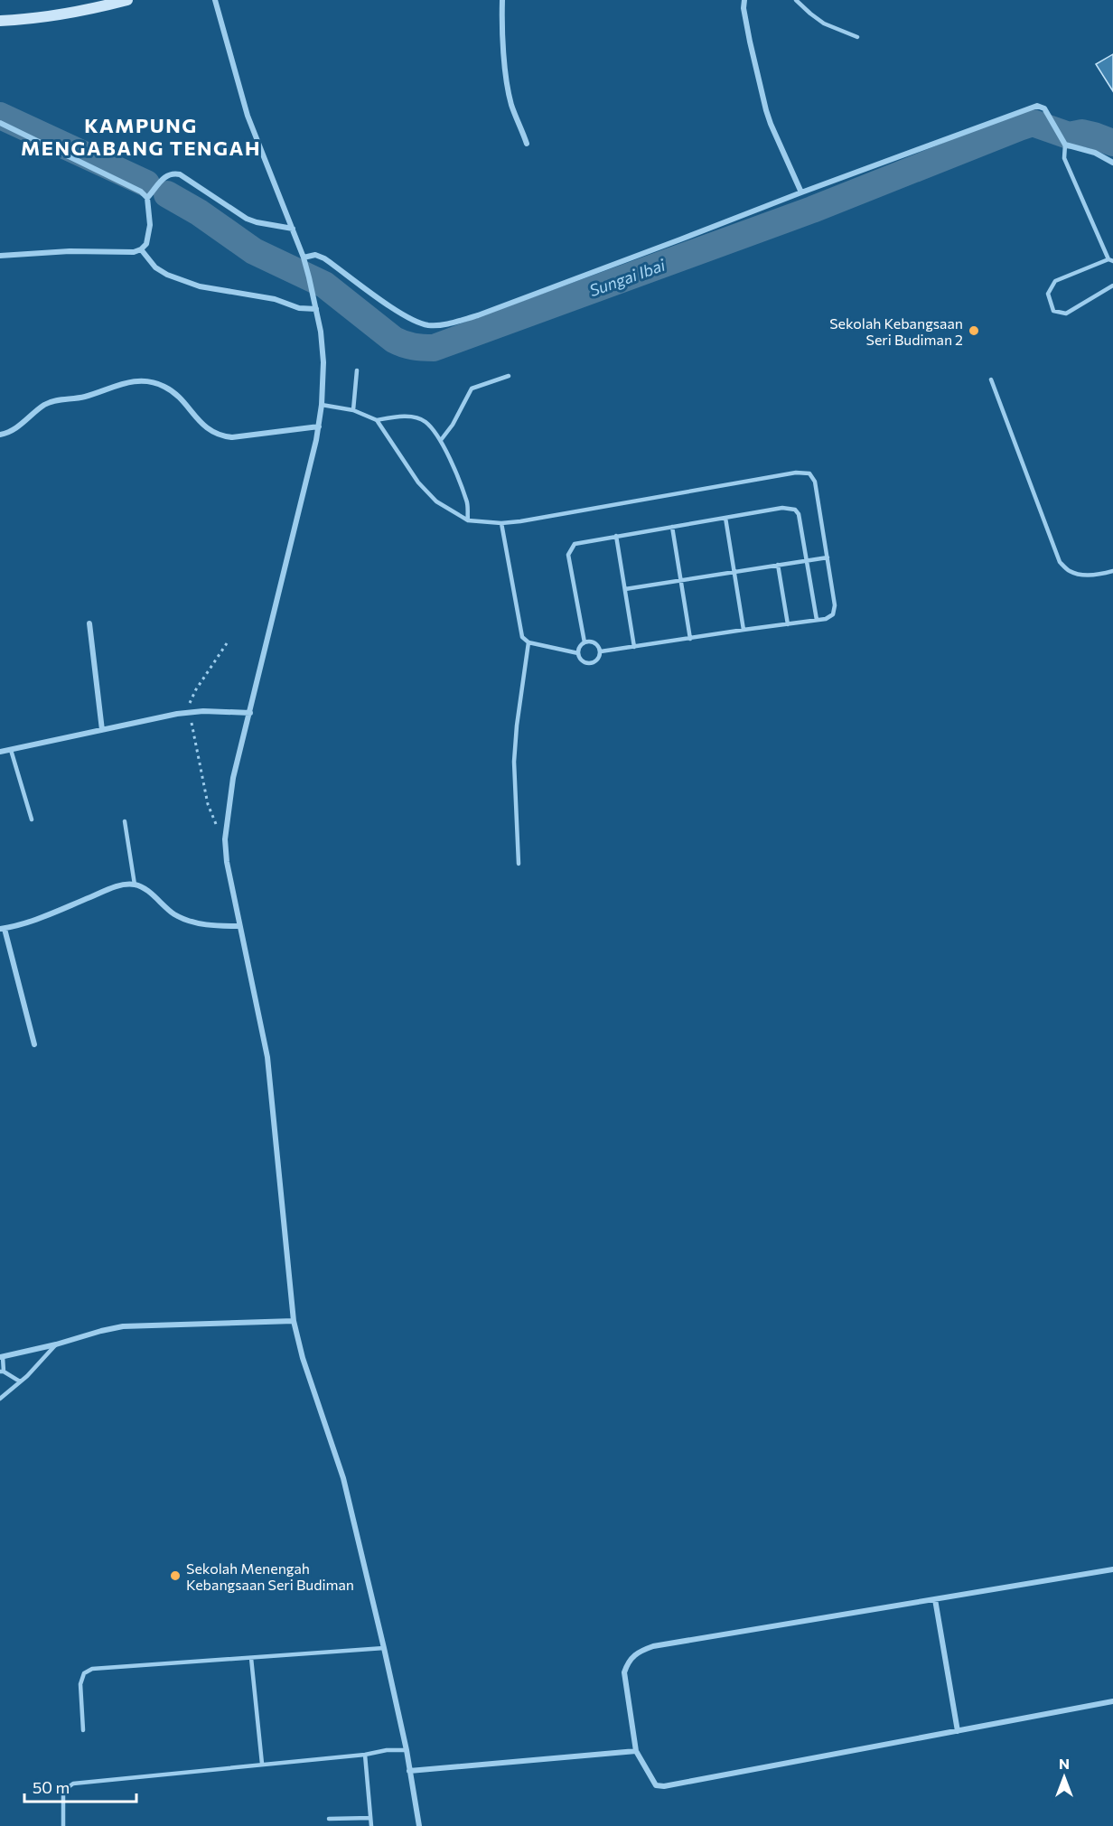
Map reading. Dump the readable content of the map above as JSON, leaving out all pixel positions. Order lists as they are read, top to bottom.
{
  "districts": ["KAMPUNG MENGABANG TENGAH"],
  "water": ["Sungai Ibai"],
  "places": ["Sekolah Kebangsaan Seri Budiman 2", "Sekolah Menengah Kebangsaan Seri Budiman"],
  "scale_bar": "50 m",
  "north": "top"
}
